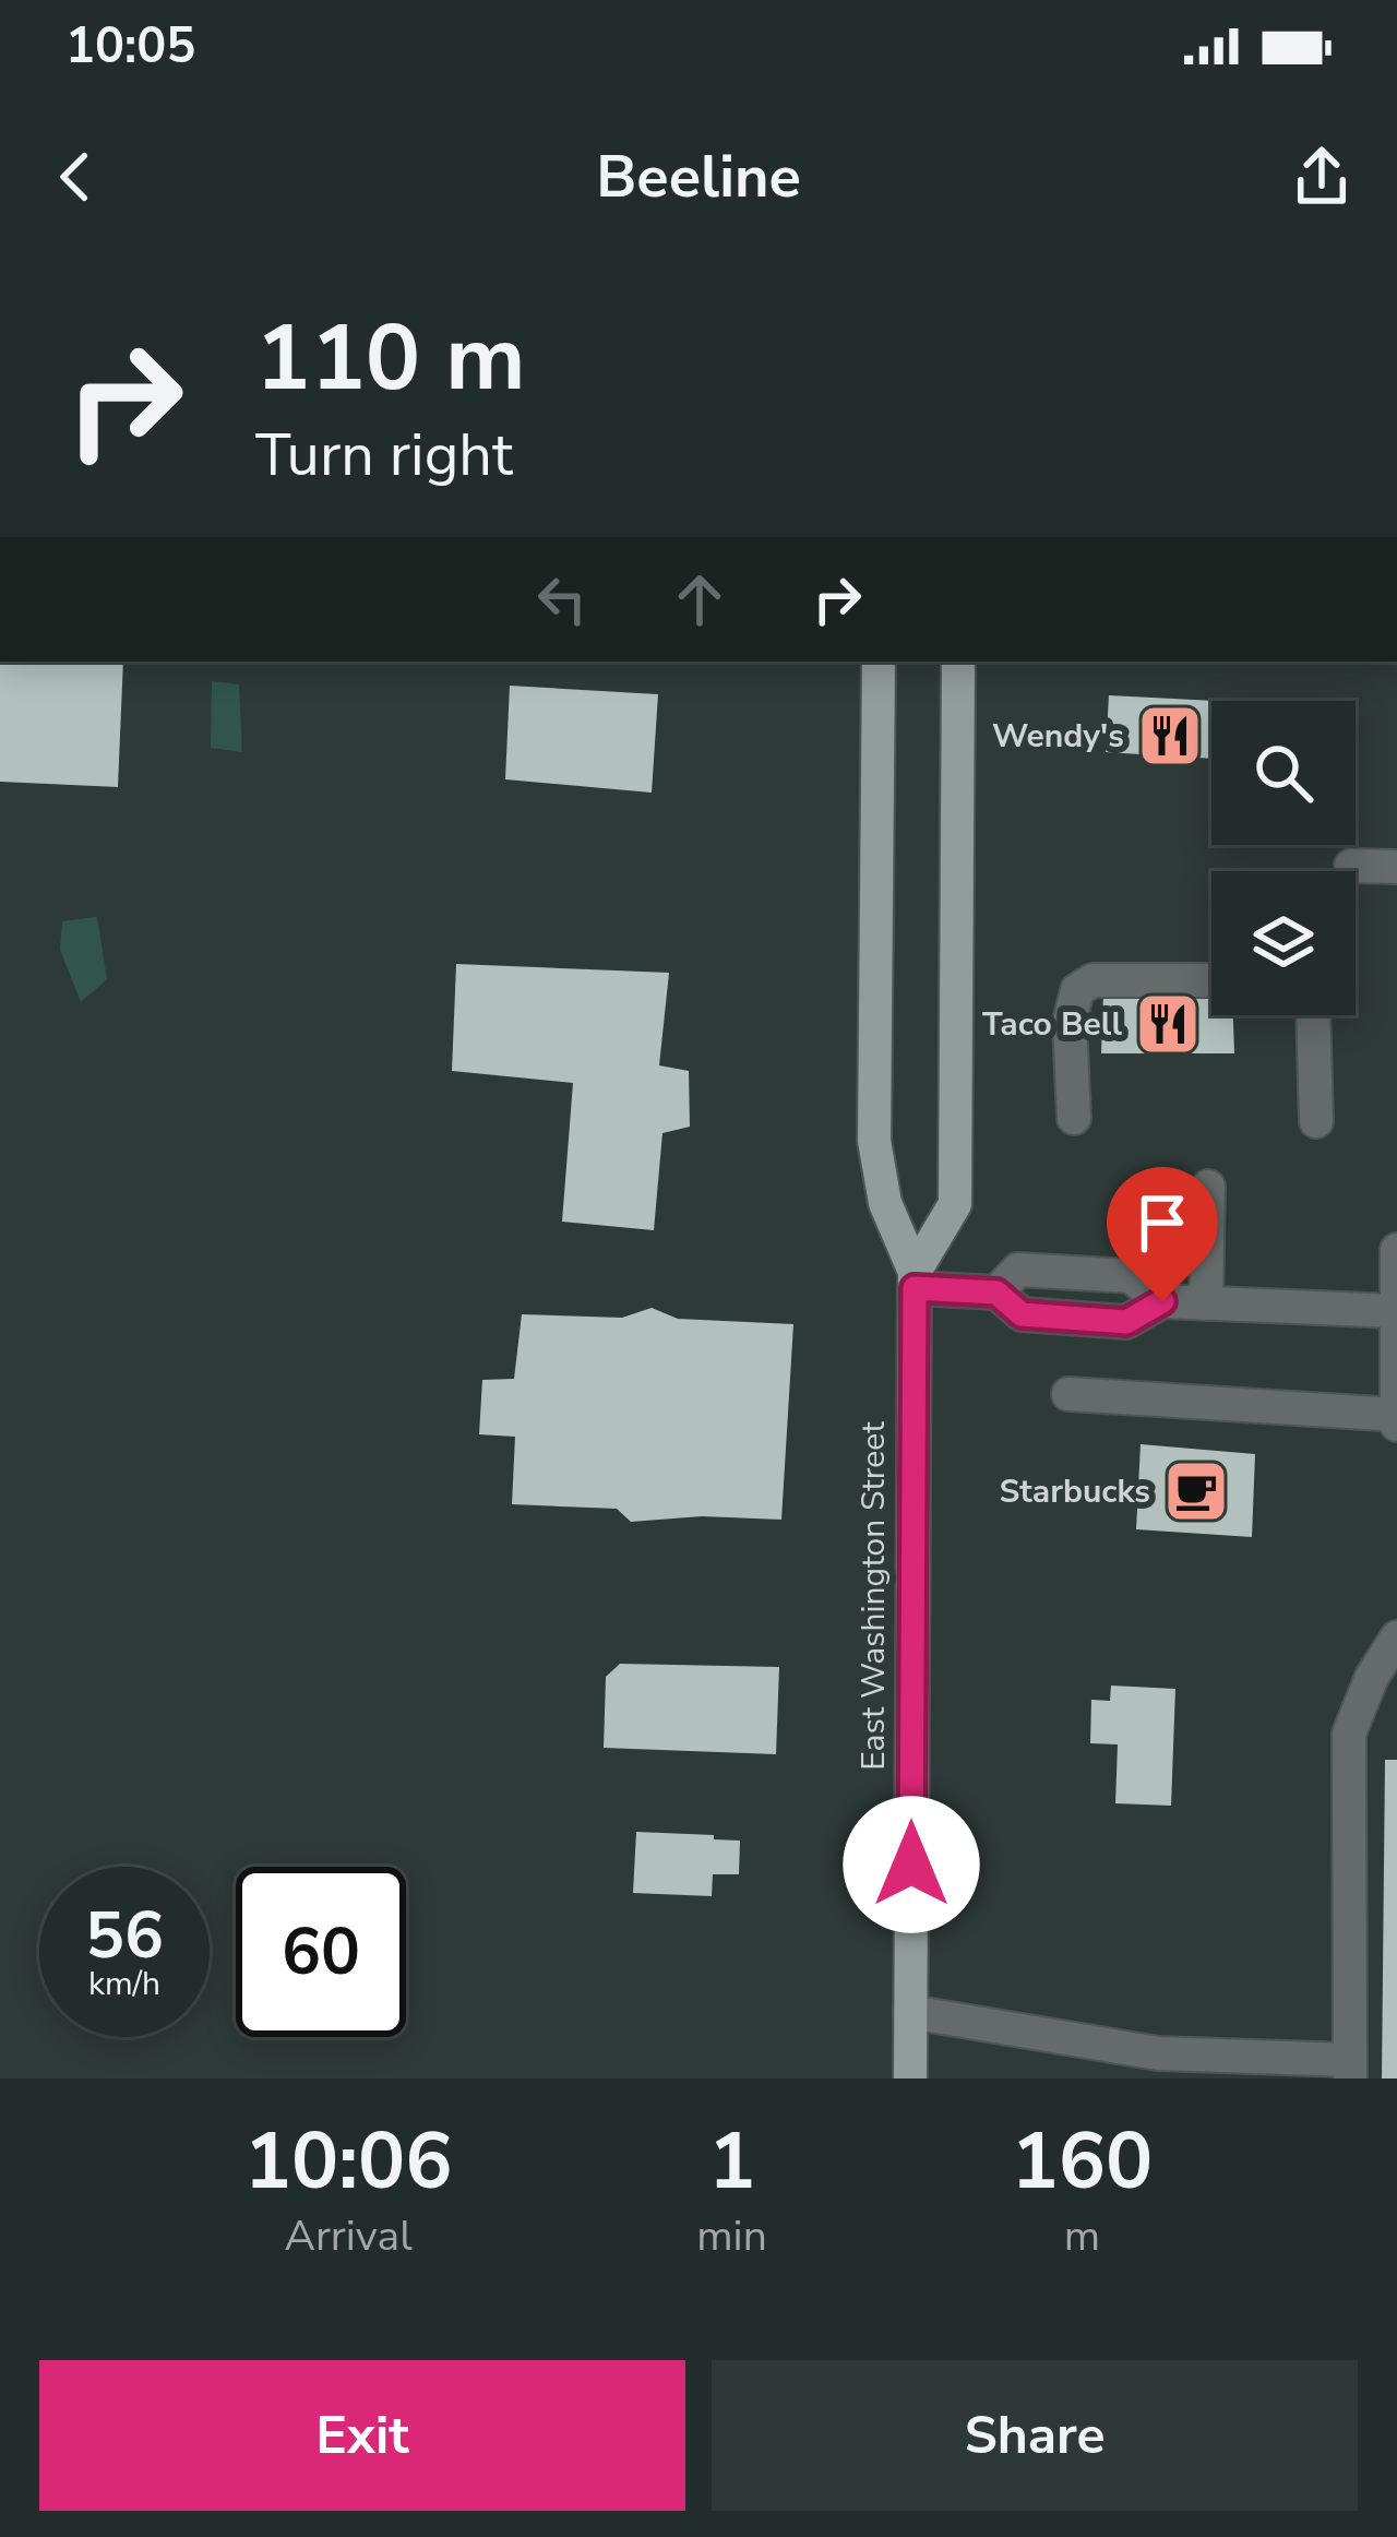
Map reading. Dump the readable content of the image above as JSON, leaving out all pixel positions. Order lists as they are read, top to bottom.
{
  "streets": {
    "main road": ["East Washington Street"]
  },
  "places": {
    "restaurant": ["Wendy's", "Taco Bell"],
    "cafe": ["Starbucks"]
  },
  "page": {
    "status": "10:05",
    "header": "Beeline",
    "turn": ["110 m", "Turn right"],
    "speed": "56 km/h",
    "limit": "60",
    "eta": [
      "10:06",
      "Arrival",
      "1",
      "min",
      "160",
      "m"
    ],
    "buttons": ["Exit", "Share"]
  }
}
